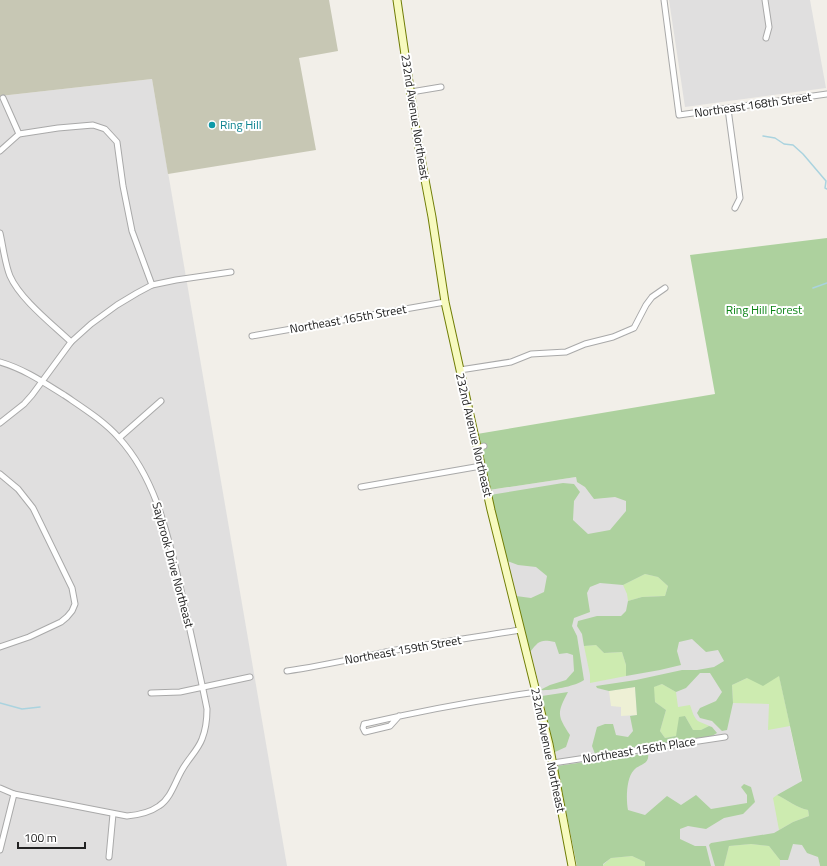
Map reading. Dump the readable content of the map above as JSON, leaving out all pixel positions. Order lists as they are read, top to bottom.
{
  "streets": {
    "street": [
      "Northeast 168th Street",
      "232nd Avenue Northeast",
      "Northeast 165th Street",
      "Saybrook Drive Northeast",
      "Northeast 159th Street",
      "Northeast 156th Place"
    ]
  },
  "crossings": [
    ["232nd Avenue Northeast", "Northeast 165th Street"],
    ["232nd Avenue Northeast", "Northeast 159th Street"],
    ["232nd Avenue Northeast", "Northeast 156th Place"]
  ],
  "parks": ["Ring Hill Forest"],
  "places": ["Ring Hill"],
  "scale_bar": "100 m"
}
